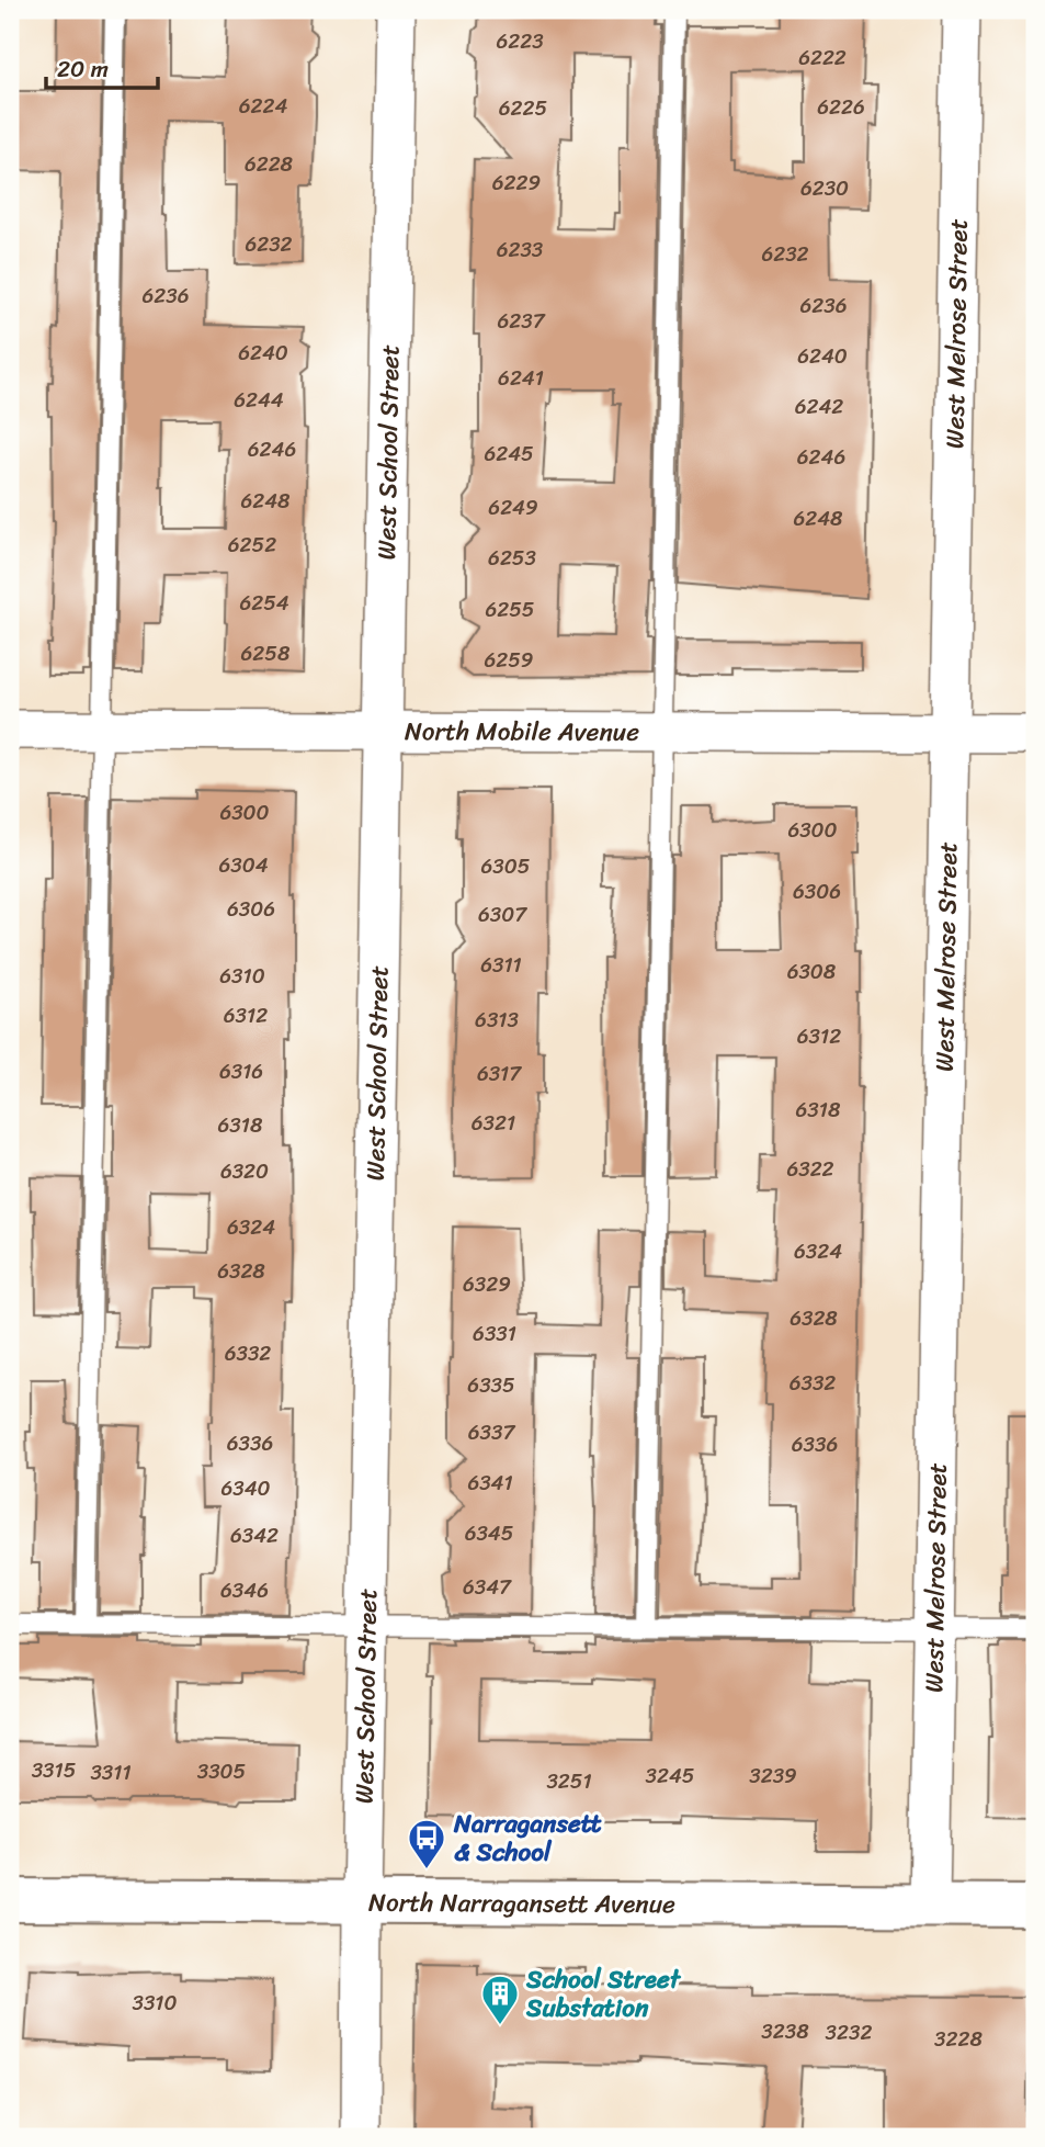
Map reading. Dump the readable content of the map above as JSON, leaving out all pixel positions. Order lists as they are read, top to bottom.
{
  "streets": {
    "street": [
      "West Melrose Street",
      "West School Street",
      "North Mobile Avenue",
      "North Narragansett Avenue"
    ]
  },
  "crossings": [
    ["West Melrose Street", "North Mobile Avenue"],
    ["West Melrose Street", "North Narragansett Avenue"],
    ["West School Street", "North Mobile Avenue"],
    ["West School Street", "North Narragansett Avenue"]
  ],
  "places": {
    "bus stop": ["Narragansett & School"],
    "building": ["School Street Substation"]
  },
  "house_numbers": [
    "6223",
    "6222",
    "6224",
    "6226",
    "6225",
    "6228",
    "6229",
    "6230",
    "6232",
    "6233",
    "6232",
    "6236",
    "6236",
    "6237",
    "6240",
    "6240",
    "6241",
    "6244",
    "6242",
    "6246",
    "6245",
    "6246",
    "6248",
    "6249",
    "6248",
    "6252",
    "6253",
    "6254",
    "6255",
    "6258",
    "6259",
    "6300",
    "6300",
    "6304",
    "6305",
    "6306",
    "6306",
    "6307",
    "6311",
    "6308",
    "6310",
    "6312",
    "6313",
    "6312",
    "6316",
    "6317",
    "6318",
    "6321",
    "6318",
    "6322",
    "6320",
    "6324",
    "6324",
    "6328",
    "6329",
    "6328",
    "6331",
    "6332",
    "6332",
    "6335",
    "6337",
    "6336",
    "6336",
    "6341",
    "6340",
    "6345",
    "6342",
    "6347",
    "6346",
    "3315",
    "3305",
    "3311",
    "3245",
    "3239",
    "3251",
    "3310",
    "3238",
    "3232",
    "3228"
  ],
  "scale_bar": "20 m"
}
